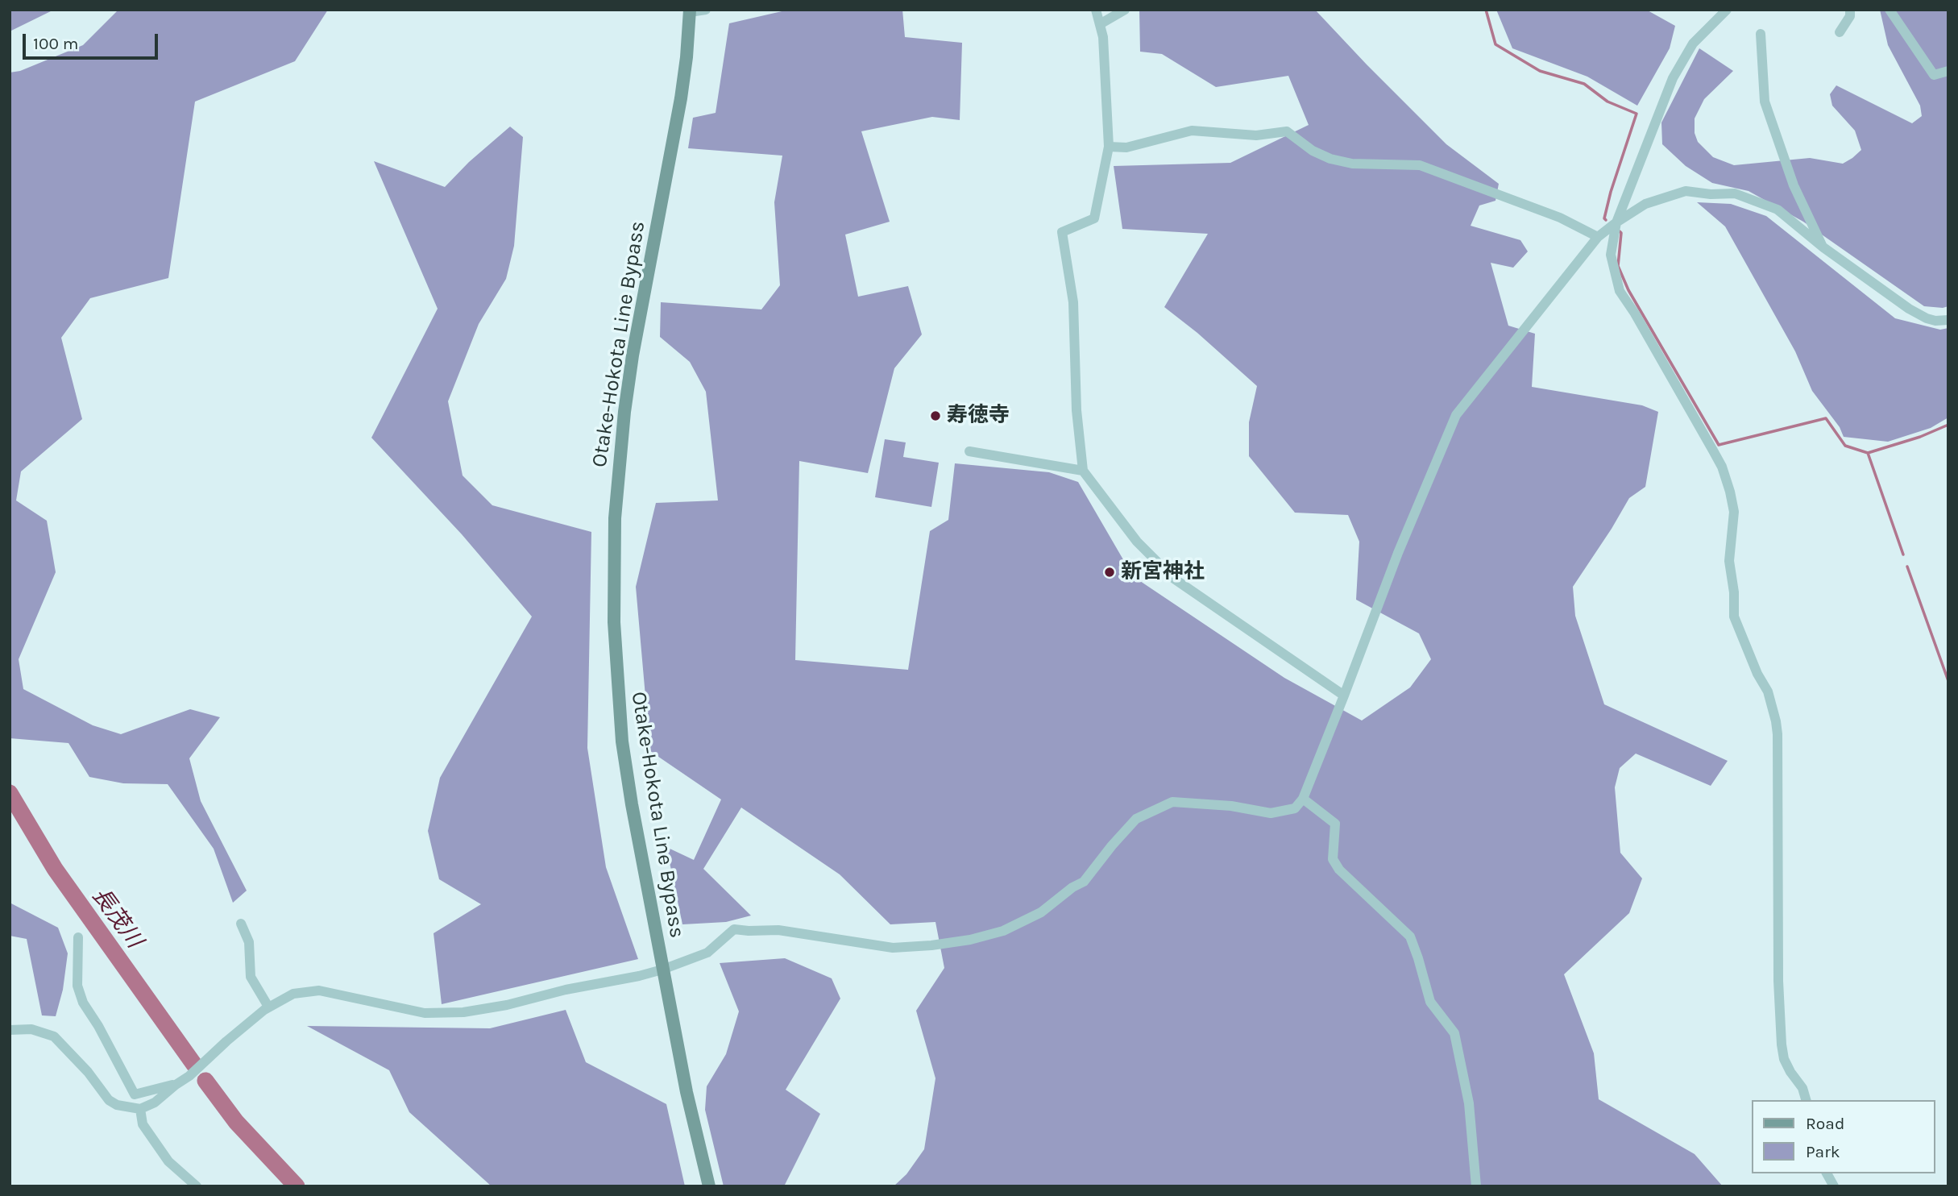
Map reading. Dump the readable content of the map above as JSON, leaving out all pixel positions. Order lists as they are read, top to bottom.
{
  "streets": {
    "main road": ["Otake-Hokota Line Bypass"]
  },
  "water": ["長茂川"],
  "places": ["寿徳寺", "新宮神社"],
  "legend": ["Road", "Park"],
  "scale_bar": "100 m"
}
